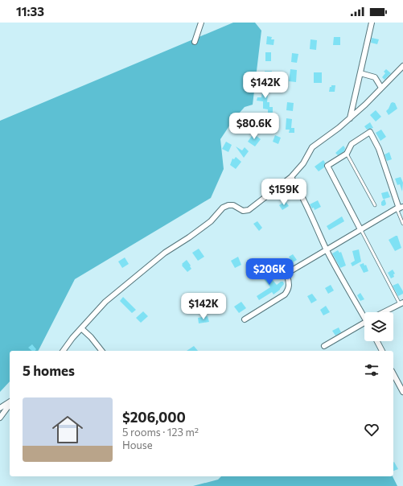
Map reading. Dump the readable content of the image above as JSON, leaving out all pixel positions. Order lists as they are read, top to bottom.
{
  "page": {
    "status": "11:33",
    "price": [
      "$142K",
      "$80.6K",
      "$159K",
      "$206K",
      "$142K"
    ],
    "heading": "5 homes",
    "list": [
      {
        "name": "$206,000",
        "note": "5 rooms · 123 m² · House"
      }
    ]
  }
}
